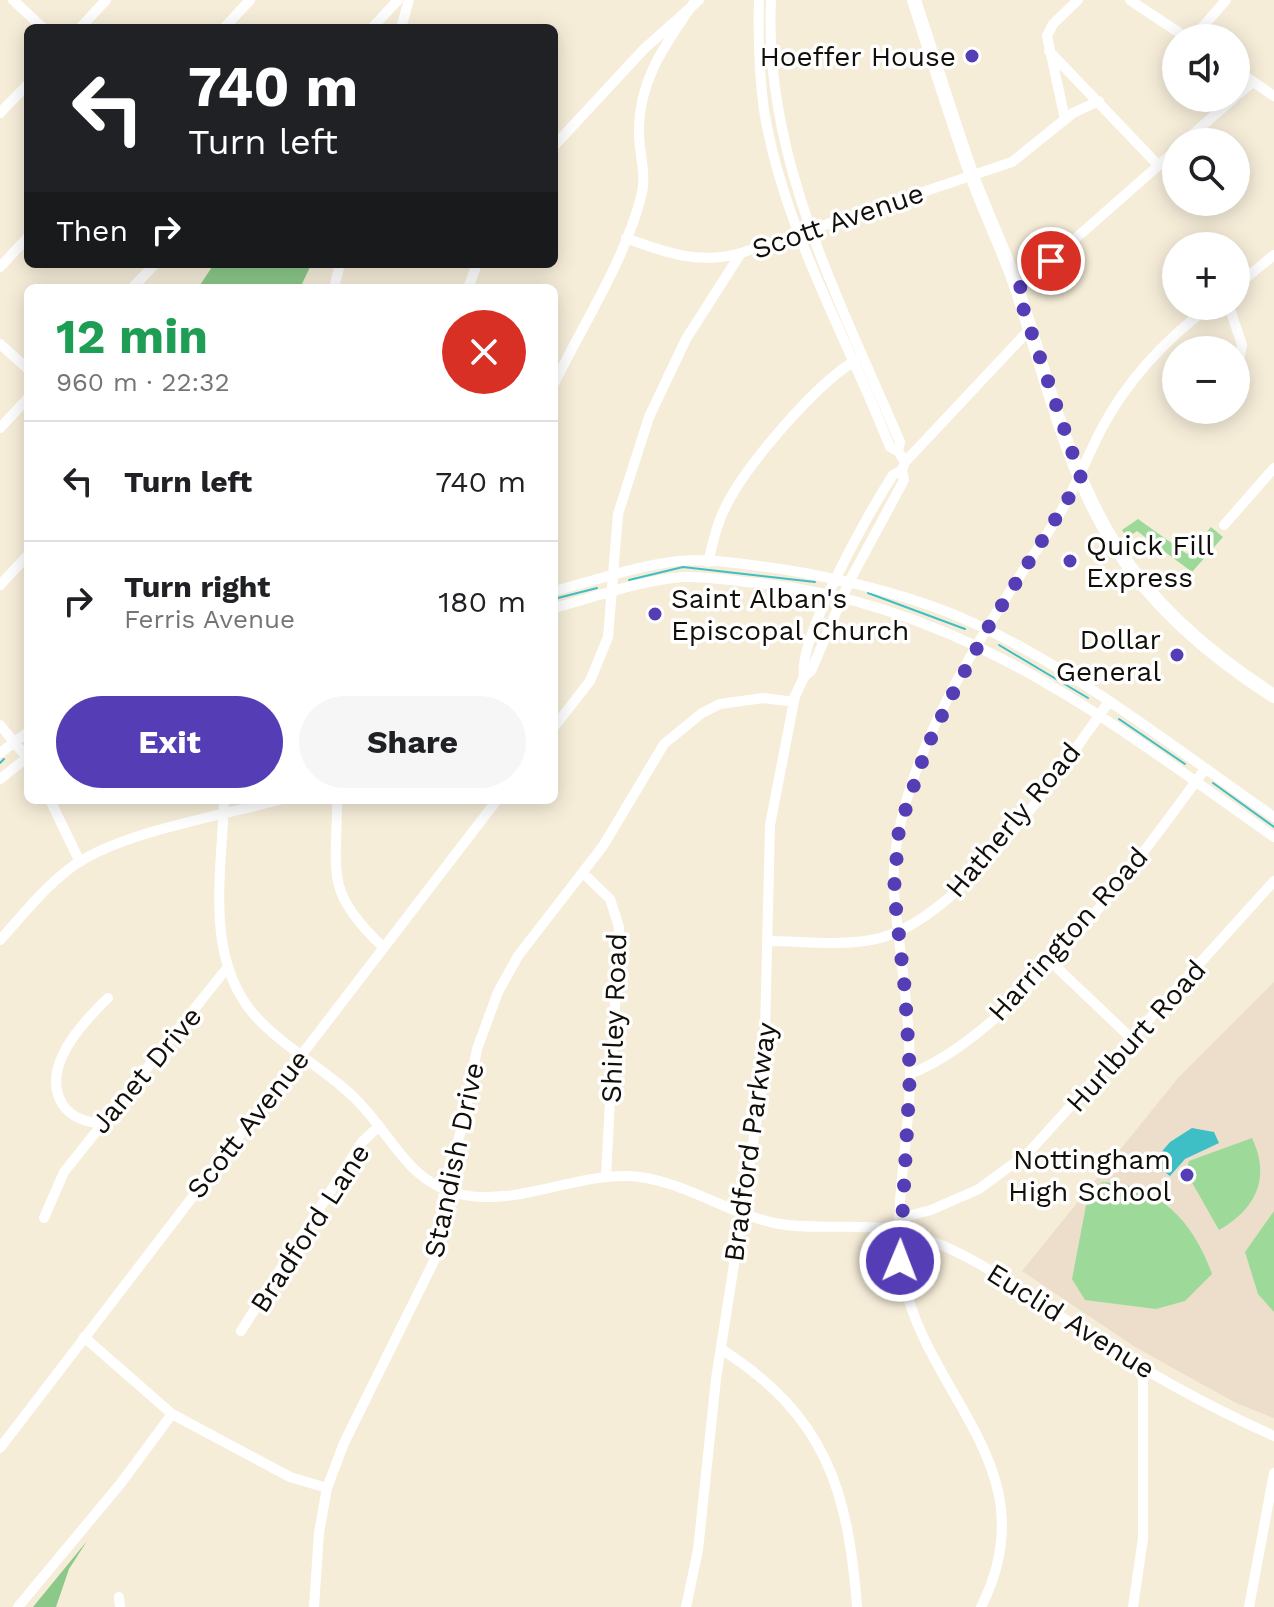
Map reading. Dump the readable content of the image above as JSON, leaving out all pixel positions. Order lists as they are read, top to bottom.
{
  "streets": {
    "street": [
      "Scott Avenue",
      "Hatherly Road",
      "Harrington Road",
      "Shirley Road",
      "Hurlburt Road",
      "Janet Drive",
      "Bradford Parkway",
      "Standish Drive",
      "Bradford Lane",
      "Euclid Avenue"
    ]
  },
  "crossings": [
    ["Scott Avenue", "Euclid Avenue"],
    ["Hatherly Road", "Bradford Parkway"],
    ["Shirley Road", "Standish Drive"],
    ["Shirley Road", "Euclid Avenue"],
    ["Janet Drive", "Euclid Avenue"],
    ["Bradford Parkway", "Standish Drive"],
    ["Bradford Parkway", "Euclid Avenue"],
    ["Standish Drive", "Euclid Avenue"],
    ["Bradford Lane", "Euclid Avenue"]
  ],
  "places": [
    "Hoeffer House",
    "Quick Fill Express",
    "Saint Alban's Episcopal Church",
    "Dollar General",
    "Nottingham High School"
  ],
  "page": {
    "map_buttons": ["+", "−"],
    "turn": ["740 m", "Turn left"],
    "then": "Then",
    "heading": ["12 min", "960 m · 22:32"],
    "list": [
      {
        "name": "Turn left",
        "value": "740 m"
      },
      {
        "name": "Turn right",
        "note": "Ferris Avenue",
        "value": "180 m"
      }
    ],
    "buttons": ["Exit", "Share"]
  }
}
